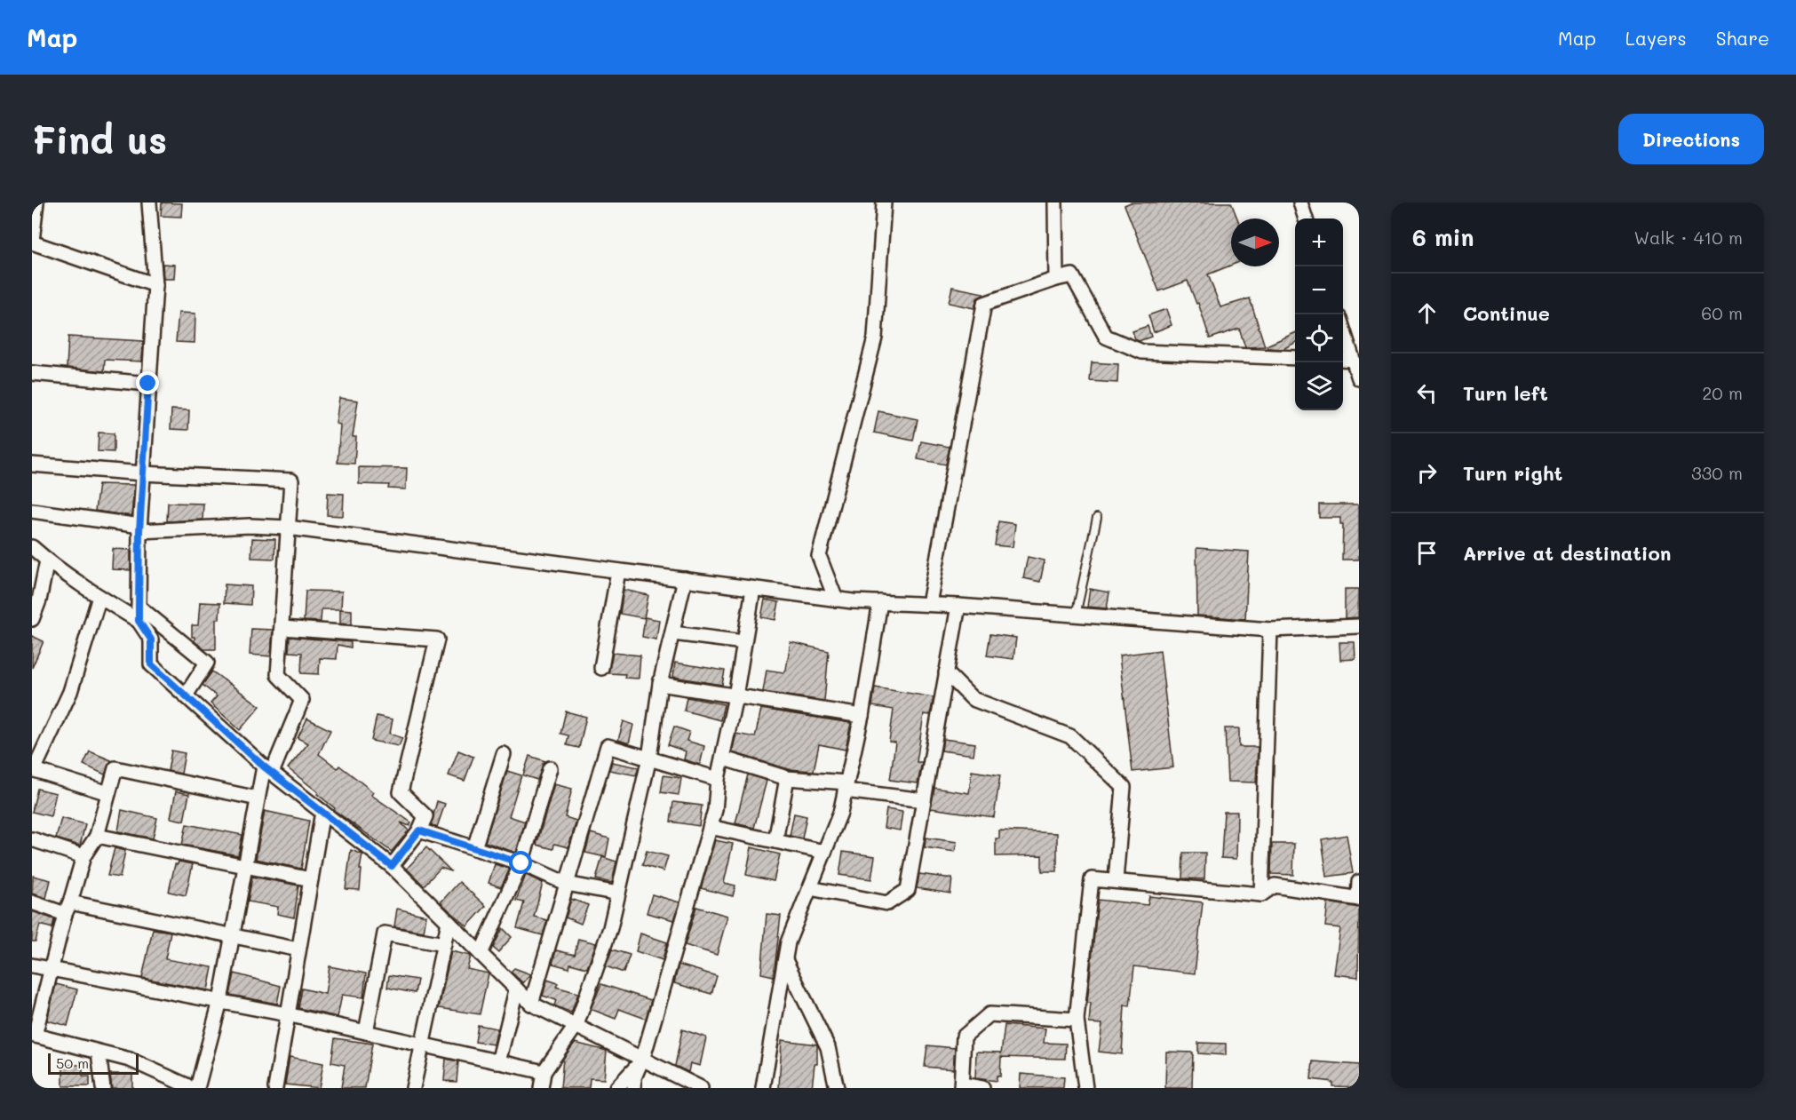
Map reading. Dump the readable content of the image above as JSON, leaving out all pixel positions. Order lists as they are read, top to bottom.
{
  "scale_bar": "50 m",
  "north": "right",
  "page": {
    "header": "Map",
    "nav": ["Map", "Layers", "Share"],
    "buttons": "Directions",
    "title": "Find us",
    "heading": ["6 min", "Walk · 410 m"],
    "map_buttons": ["+", "−"],
    "list": [
      ["Continue", "60 m"],
      ["Turn left", "20 m"],
      ["Turn right", "330 m"],
      "Arrive at destination"
    ],
    "scale": "50 m"
  }
}
